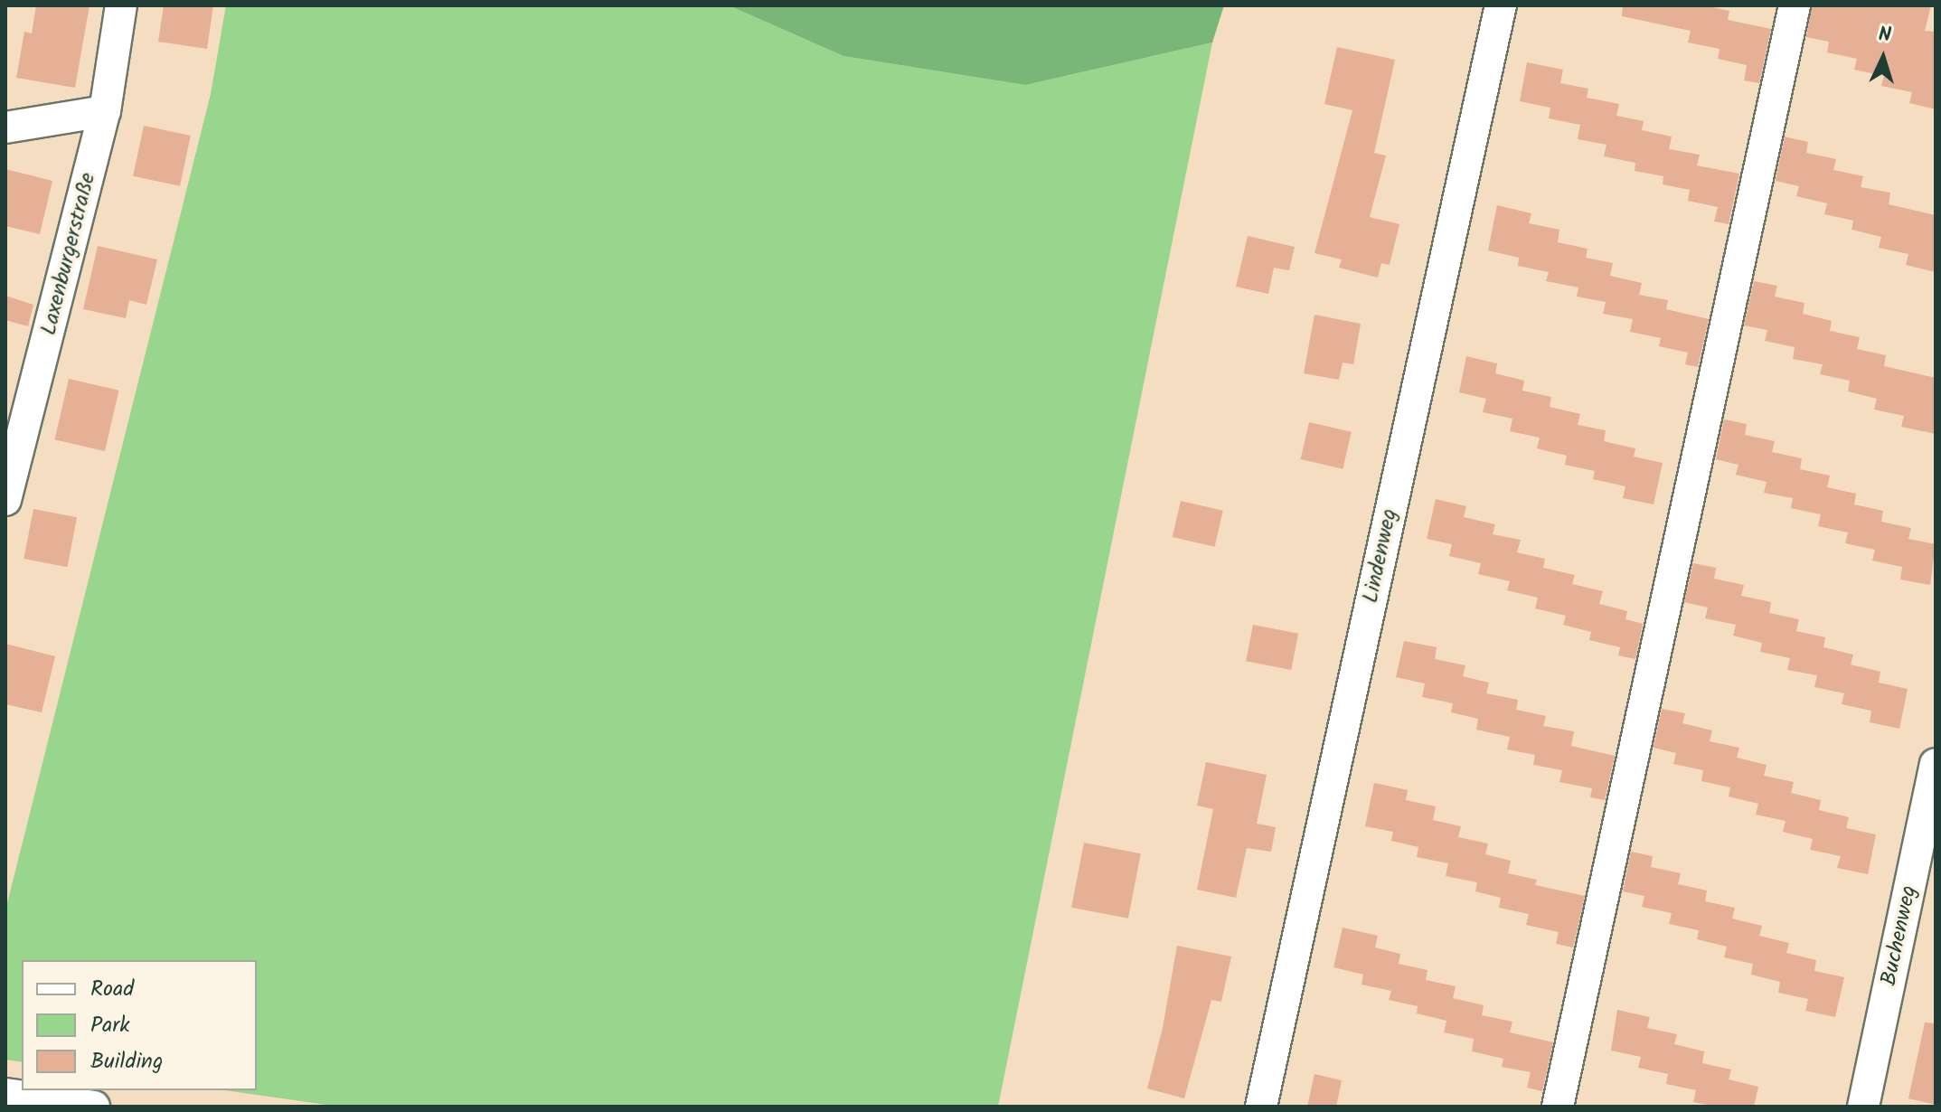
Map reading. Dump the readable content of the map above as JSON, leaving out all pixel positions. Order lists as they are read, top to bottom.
{
  "streets": {
    "street": ["Laxenburgerstraße", "Lindenweg", "Buchenweg"]
  },
  "legend": ["Road", "Park", "Building"],
  "north": "top"
}
